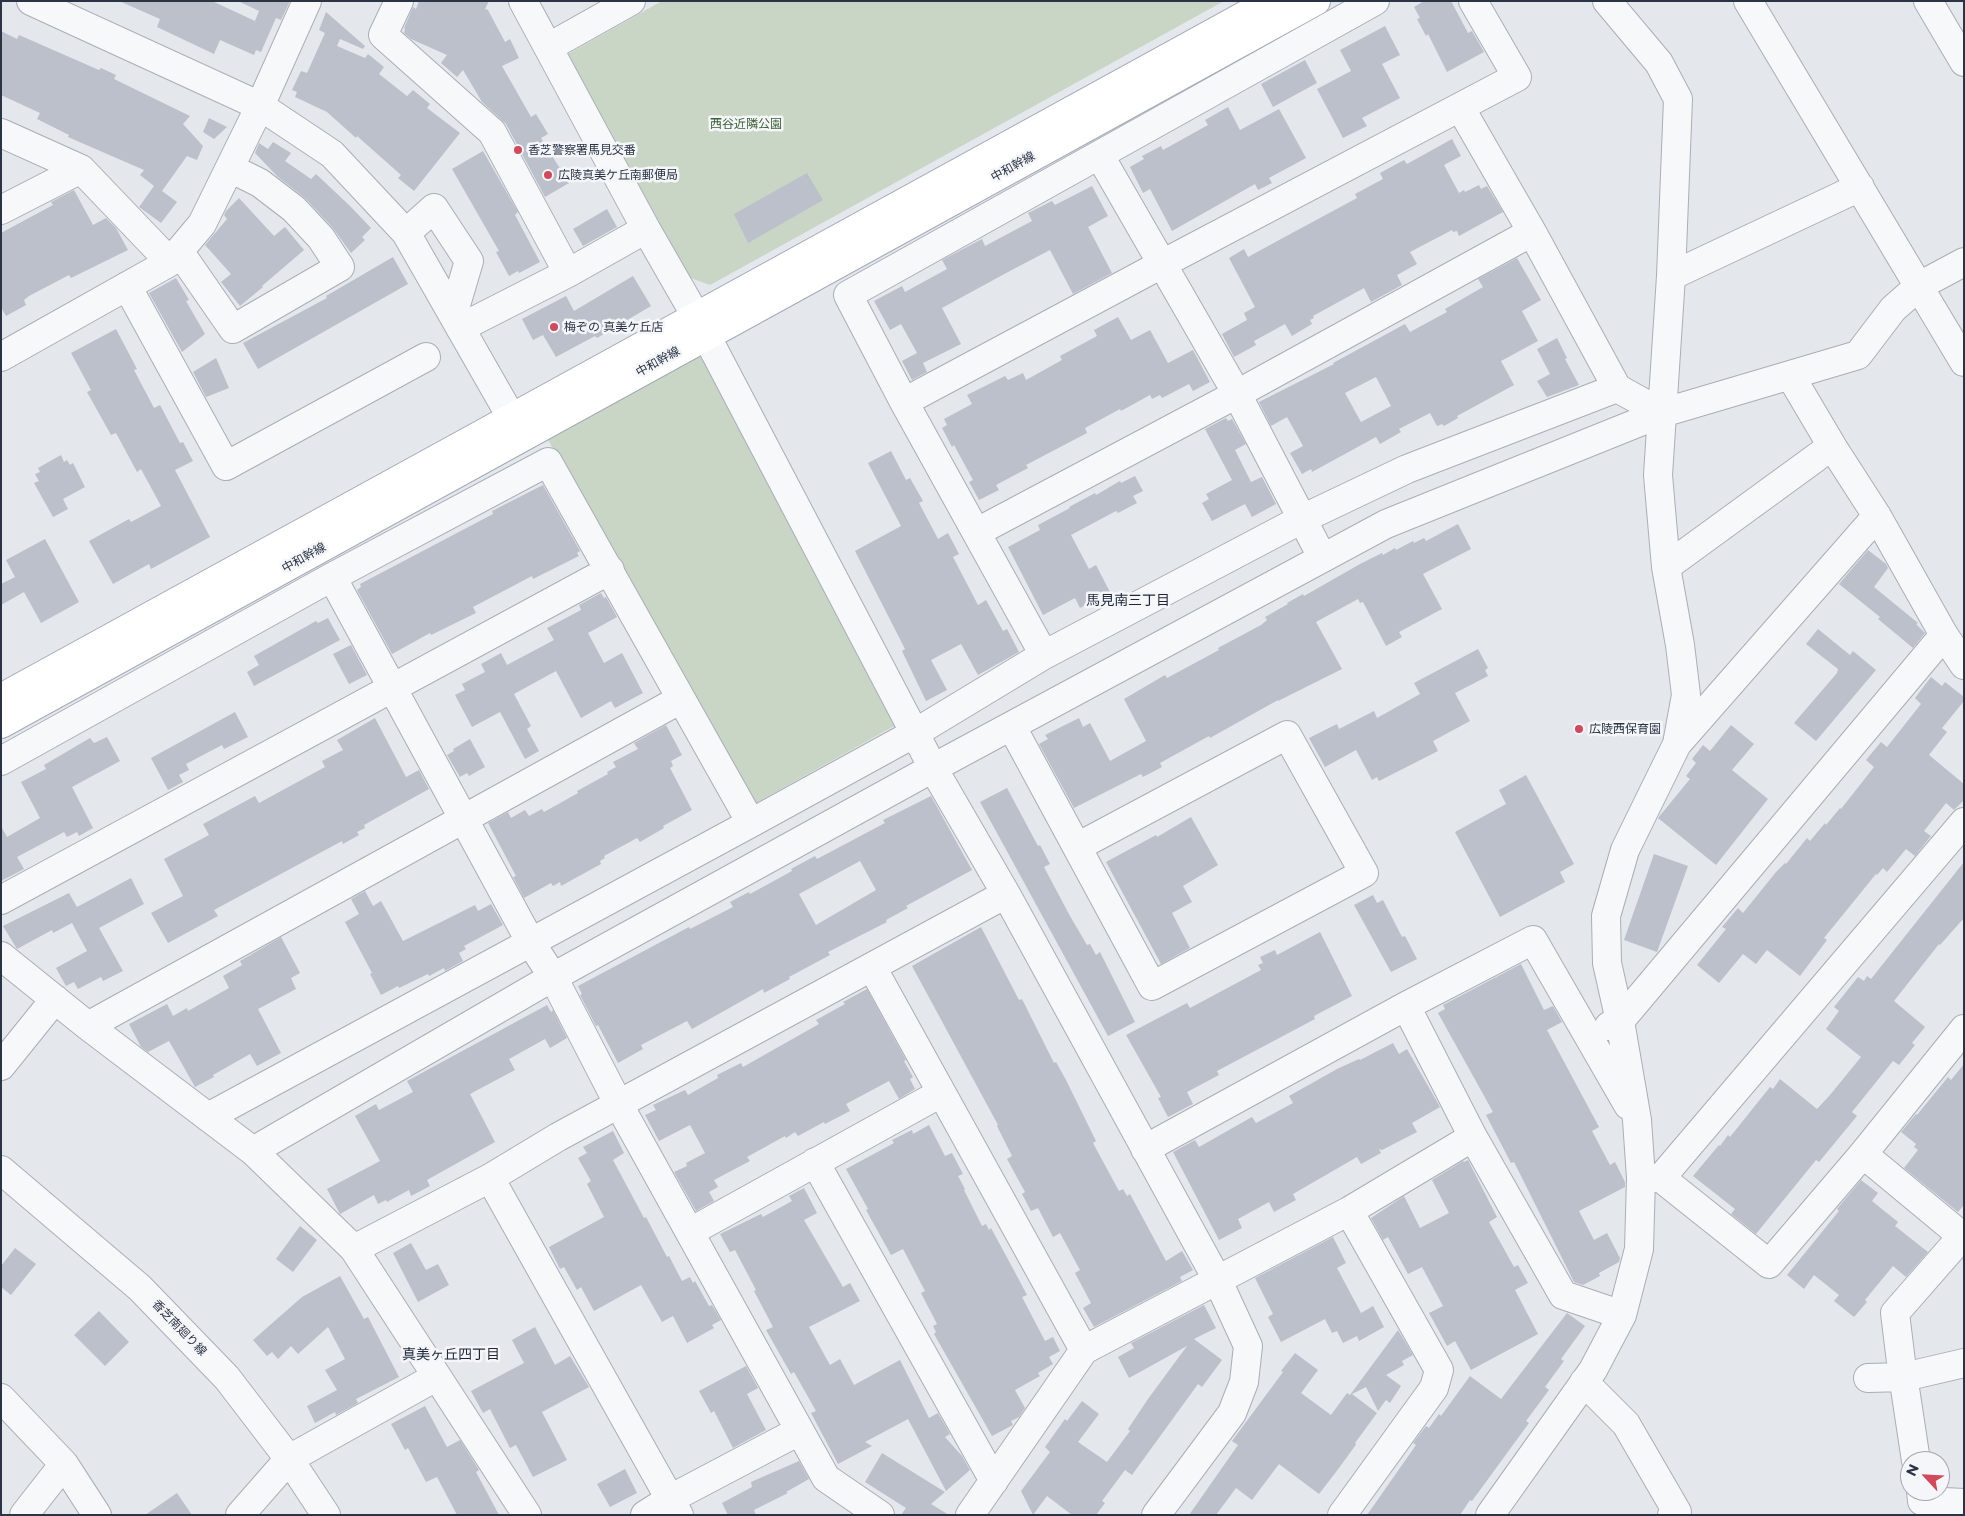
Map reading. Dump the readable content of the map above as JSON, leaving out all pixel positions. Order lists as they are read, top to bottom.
{
  "streets": {
    "main road": ["中和幹線"],
    "street": ["香芝南廻り線"]
  },
  "districts": ["馬見南三丁目", "真美ヶ丘四丁目"],
  "parks": ["西谷近隣公園"],
  "places": [
    "香芝警察署馬見交番",
    "広陵真美ケ丘南郵便局",
    "梅ぞの 真美ケ丘店",
    "広陵西保育園"
  ],
  "north": "top left"
}
